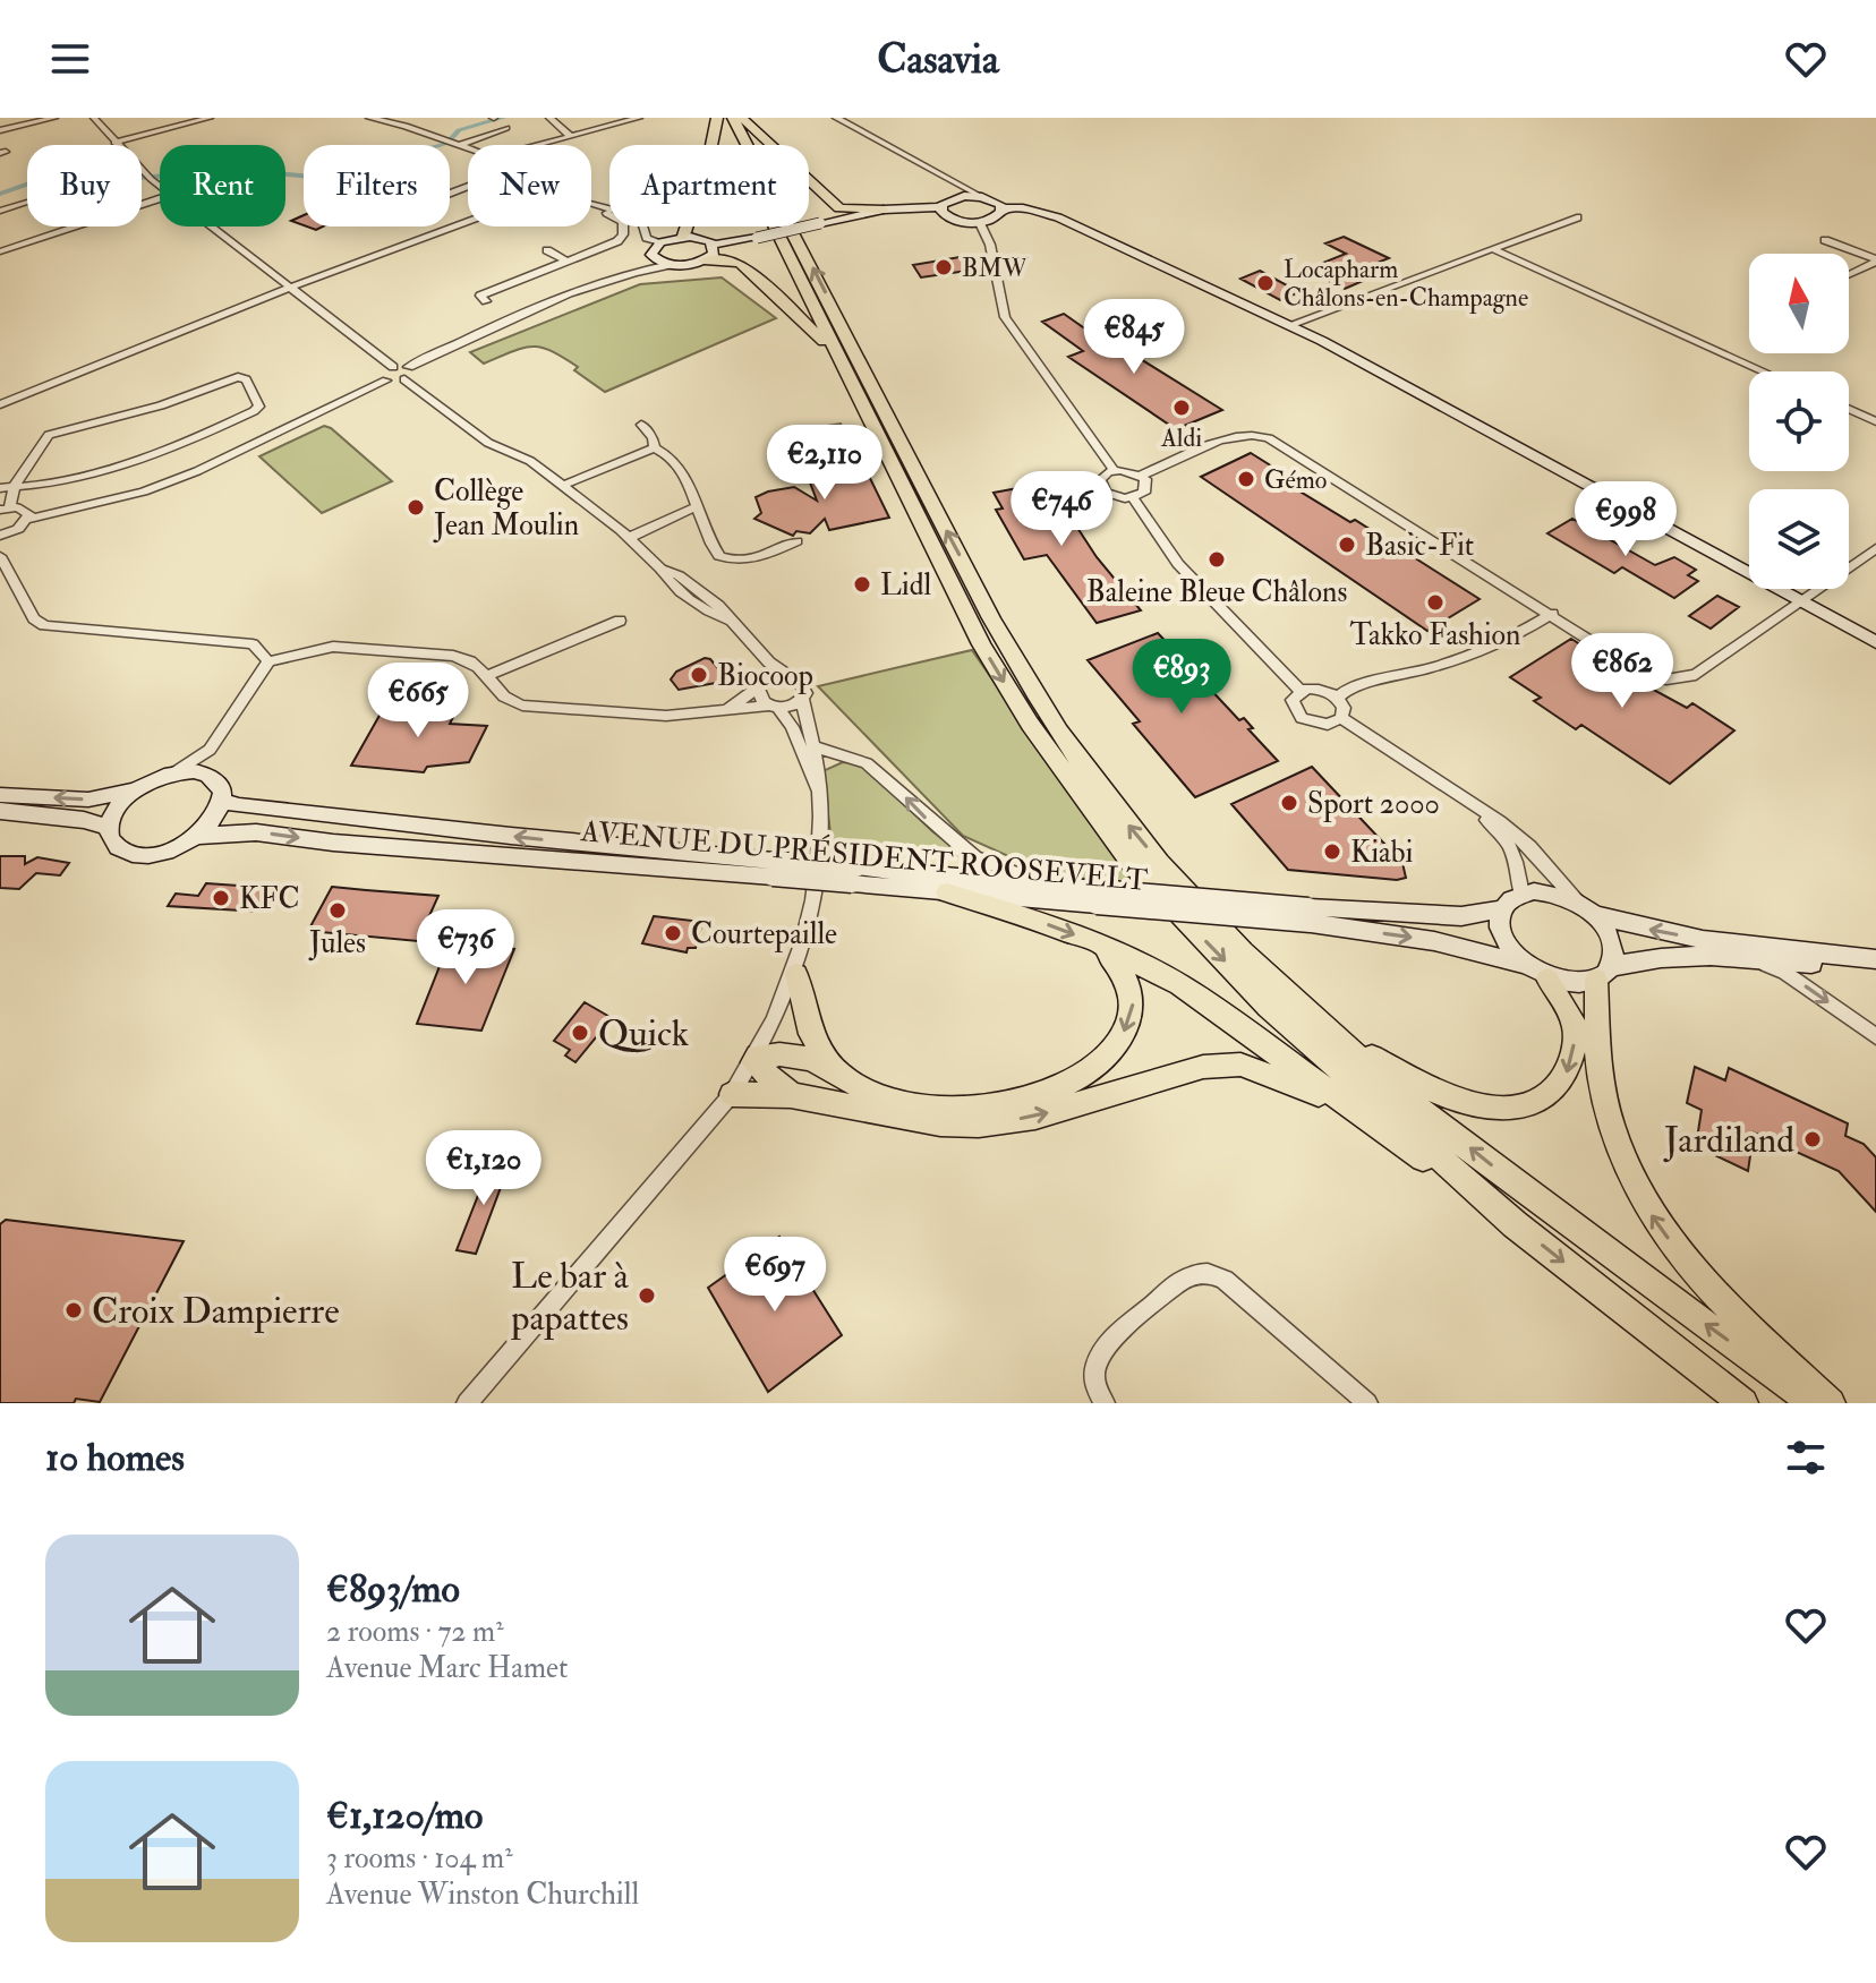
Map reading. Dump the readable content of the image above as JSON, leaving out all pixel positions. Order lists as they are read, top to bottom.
{
  "streets": {
    "main road": ["AVENUE DU PRÉSIDENT ROOSEVELT"]
  },
  "places": [
    "BMW",
    "Locapharm Châlons-en-Champagne",
    "Aldi",
    "Gémo",
    "Collège Jean Moulin",
    "Basic-Fit",
    "Baleine Bleue Châlons",
    "Lidl",
    "Takko Fashion",
    "Biocoop",
    "Sport 2000",
    "Kiabi",
    "KFC",
    "Jules",
    "Courtepaille",
    "Quick",
    "Jardiland",
    "Le bar à papattes",
    "Croix Dampierre"
  ],
  "north": "top",
  "page": {
    "header": "Casavia",
    "chip": [
      "Buy",
      "Rent",
      "Filters",
      "New",
      "Apartment"
    ],
    "price": [
      "€845",
      "€2,110",
      "€746",
      "€998",
      "€862",
      "€893",
      "€665",
      "€736",
      "€1,120",
      "€697"
    ],
    "heading": "10 homes",
    "list": [
      {
        "name": "€893/mo",
        "note": "2 rooms · 72 m² · Avenue Marc Hamet"
      },
      {
        "name": "€1,120/mo",
        "note": "3 rooms · 104 m² · Avenue Winston Churchill"
      }
    ]
  }
}
